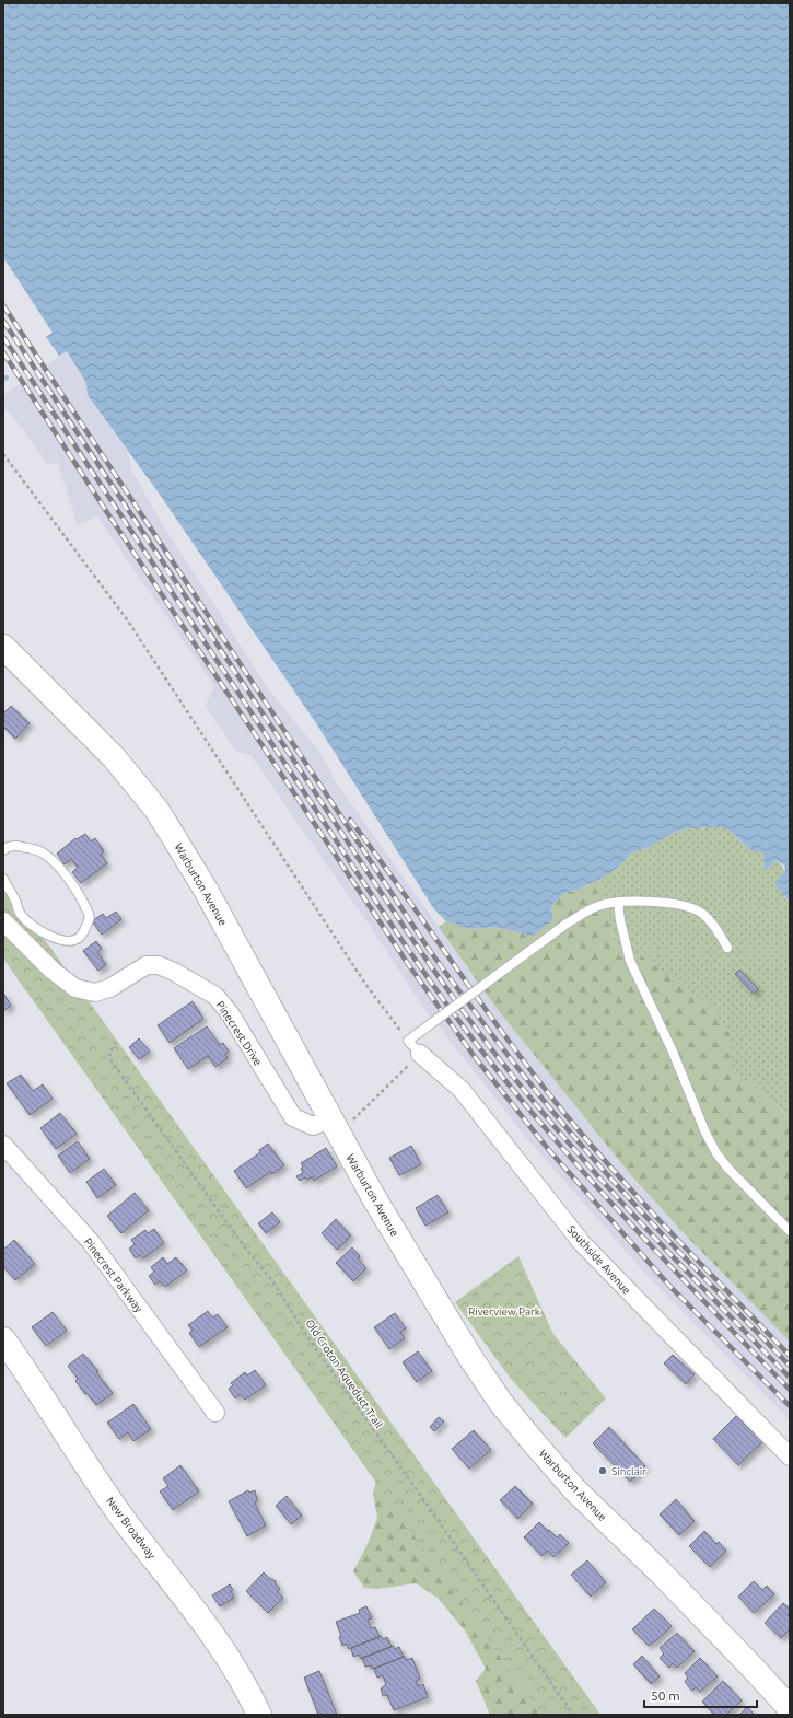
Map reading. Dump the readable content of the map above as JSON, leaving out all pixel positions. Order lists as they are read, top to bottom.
{
  "streets": {
    "street": [
      "Warburton Avenue",
      "Pinecrest Drive",
      "Southside Avenue",
      "Pinecrest Parkway",
      "New Broadway"
    ],
    "path": ["Old Croton Aqueduct Trail"]
  },
  "crossings": [
    ["Warburton Avenue", "Pinecrest Drive"]
  ],
  "parks": ["Riverview Park"],
  "places": ["Sinclair"],
  "scale_bar": "50 m"
}
